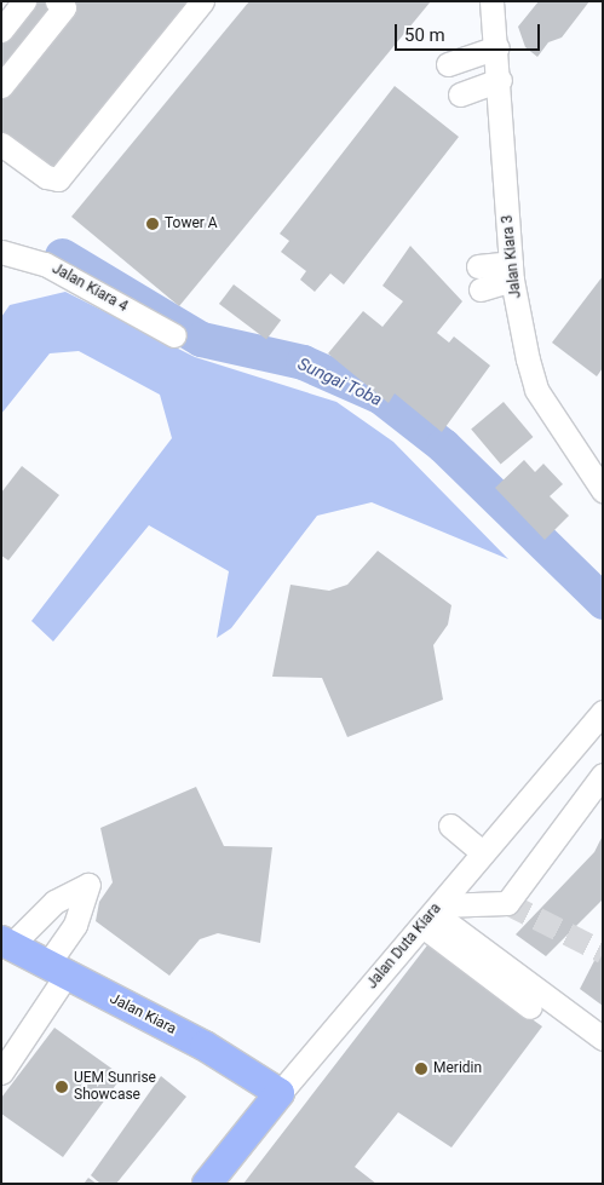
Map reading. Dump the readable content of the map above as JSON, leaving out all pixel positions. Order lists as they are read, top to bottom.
{
  "streets": {
    "main road": ["Jalan Duta Kiara", "Jalan Kiara"],
    "street": ["Jalan Kiara 3", "Jalan Kiara 4"]
  },
  "crossings": [
    ["Jalan Duta Kiara", "Jalan Kiara"]
  ],
  "water": ["Sungai Toba"],
  "places": ["Tower A", "Meridin", "UEM Sunrise Showcase"],
  "scale_bar": "50 m"
}
